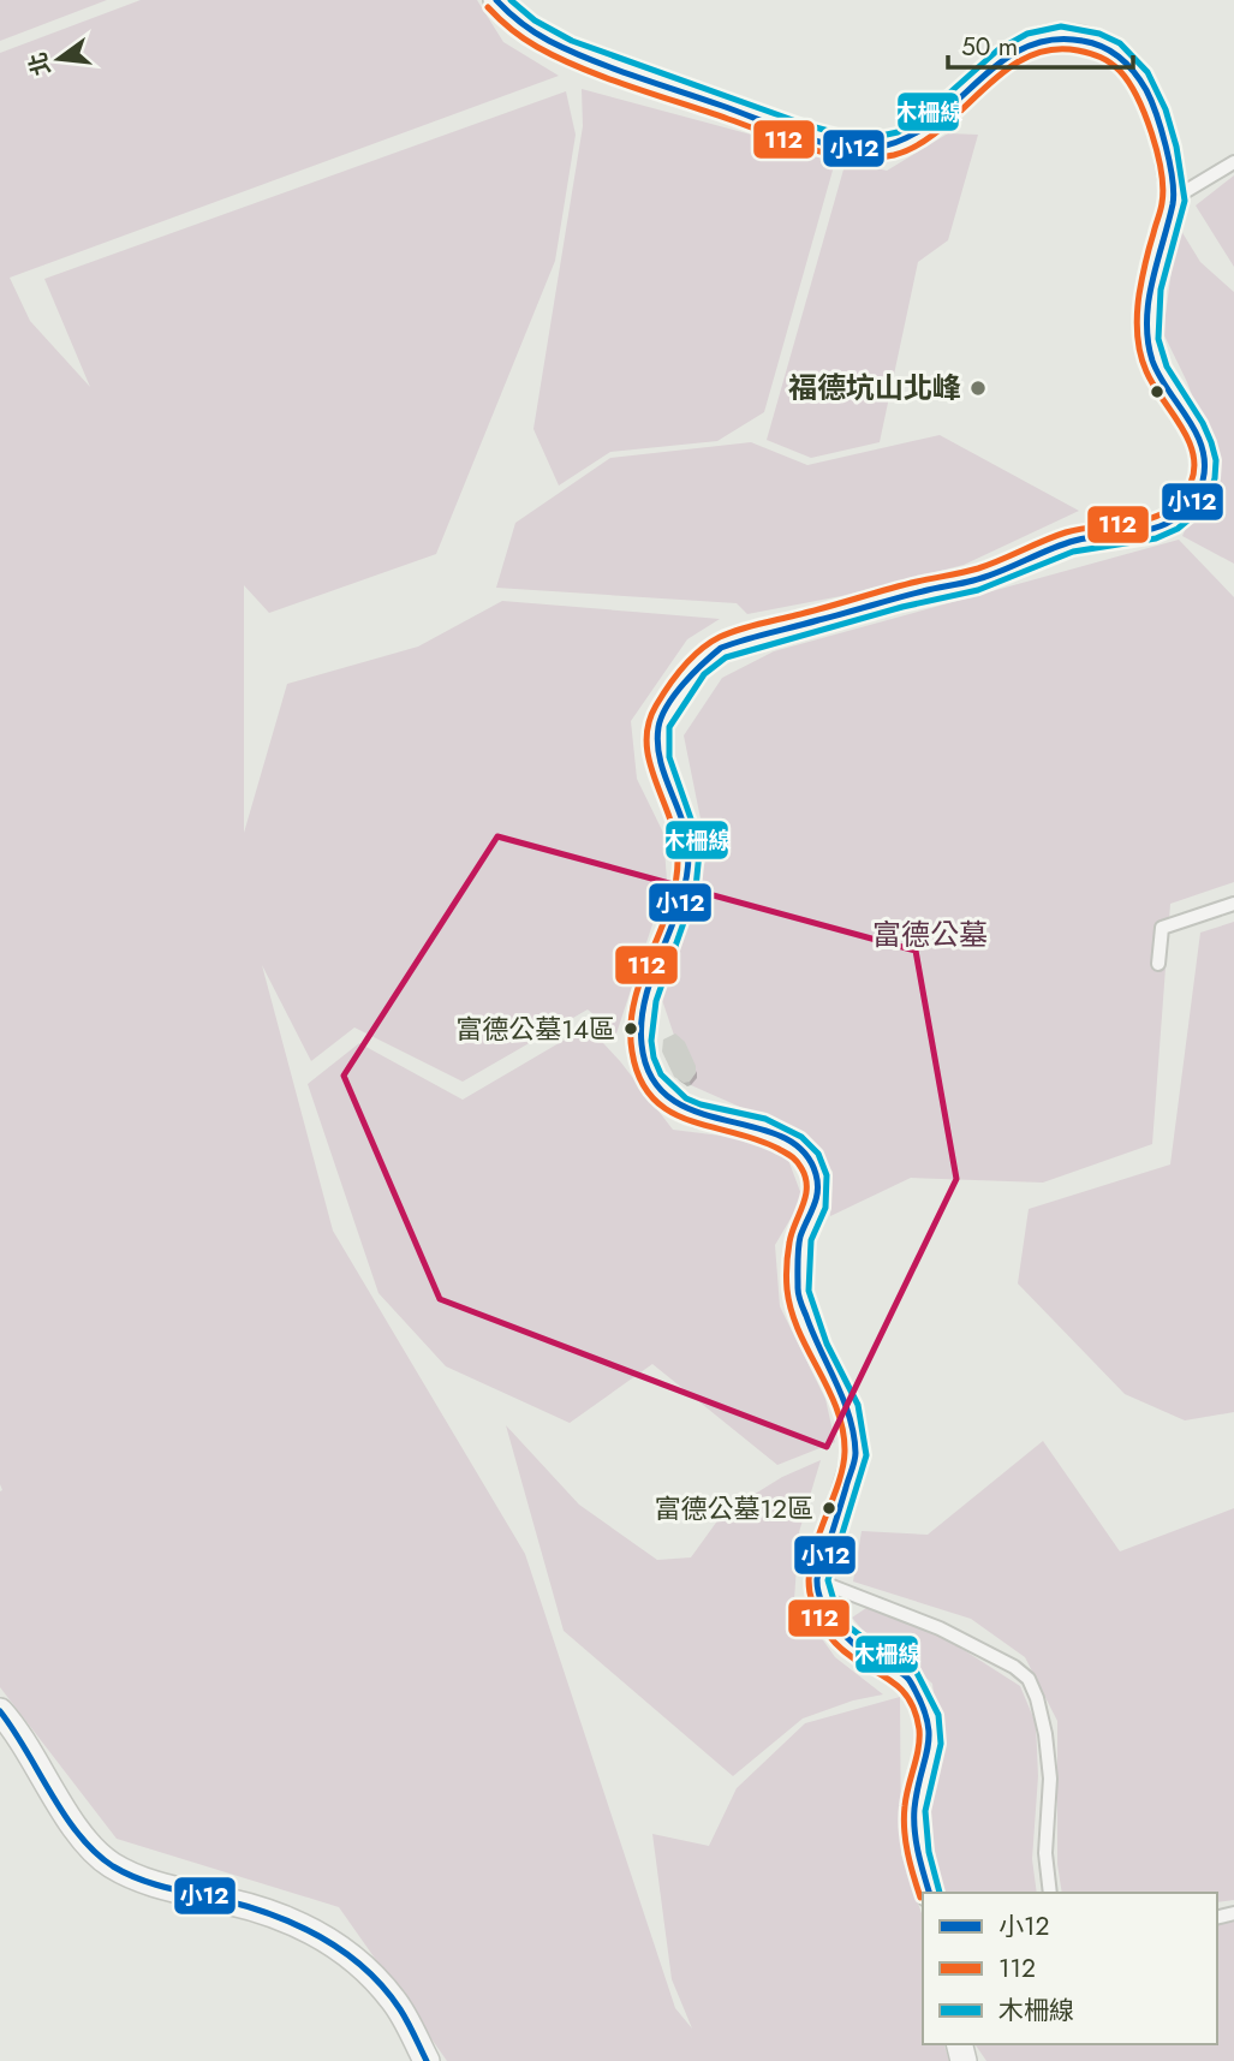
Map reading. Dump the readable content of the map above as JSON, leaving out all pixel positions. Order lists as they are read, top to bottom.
{
  "parks": ["富德公墓"],
  "places": ["福德坑山北峰", "富德公墓14區", "富德公墓12區"],
  "lines": ["transit line 小12", "transit line 木柵線", "transit line 112"],
  "legend": ["小12", "112", "木柵線"],
  "scale_bar": "50 m",
  "north": "left"
}
